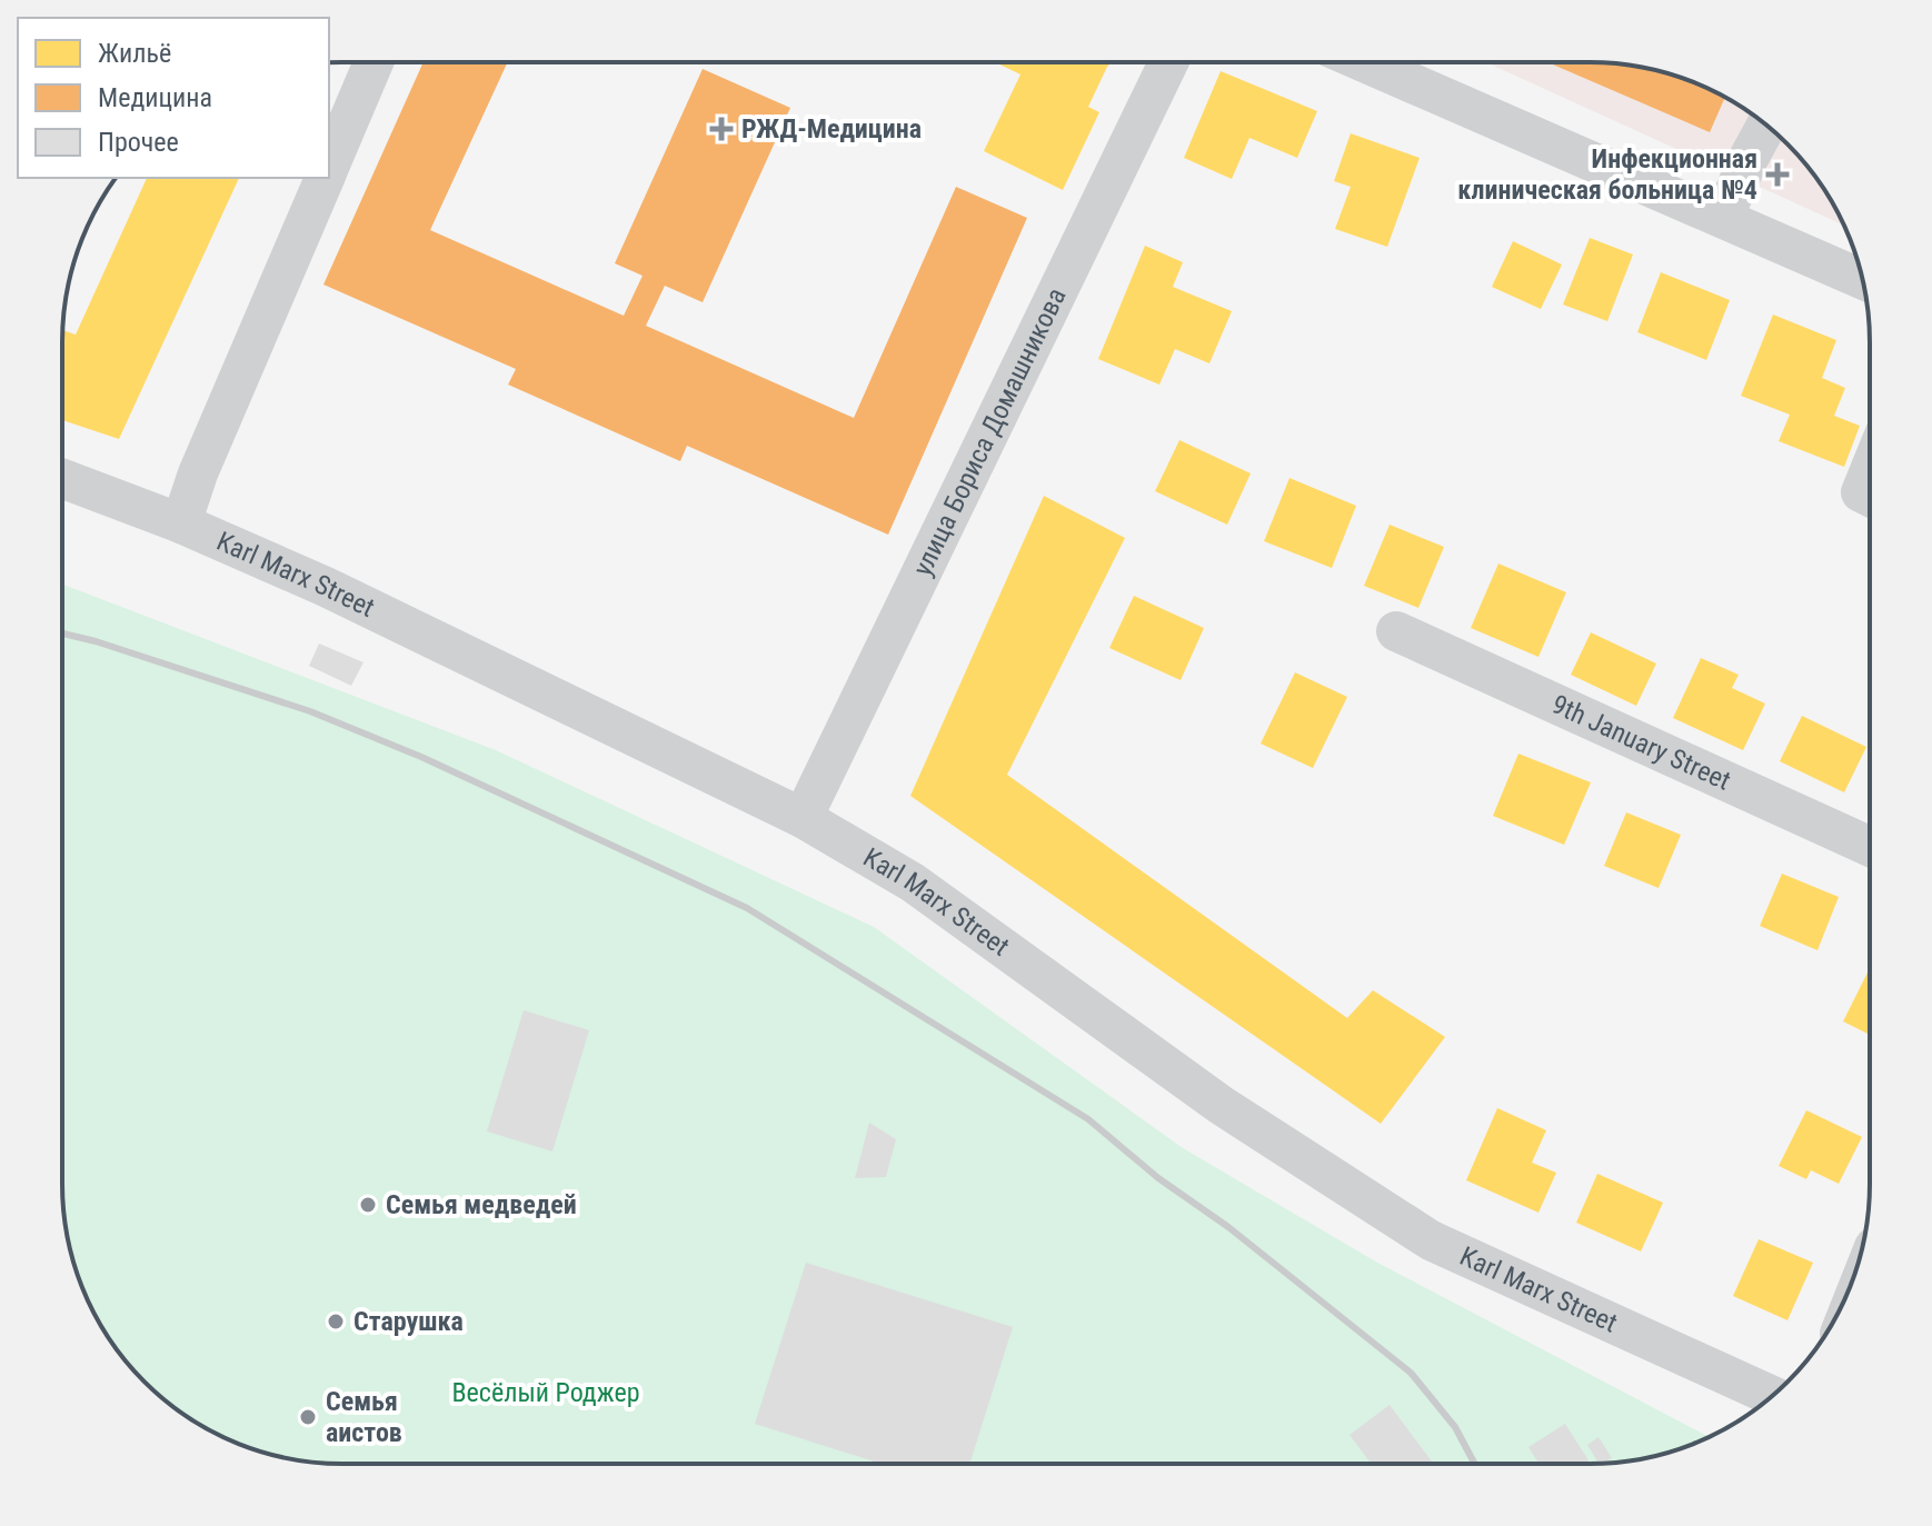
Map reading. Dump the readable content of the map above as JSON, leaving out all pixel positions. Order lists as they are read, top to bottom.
{
  "streets": {
    "street": ["улица Бориса Домашникова", "Karl Marx Street", "9th January Street"]
  },
  "crossings": [
    ["улица Бориса Домашникова", "Karl Marx Street"]
  ],
  "parks": ["Весёлый Роджер"],
  "places": {
    "health": ["РЖД-Медицина", "Инфекционная клиническая больница №4"],
    "other": ["Семья медведей", "Старушка", "Семья аистов"]
  },
  "legend": ["Жильё", "Медицина", "Прочее"]
}
